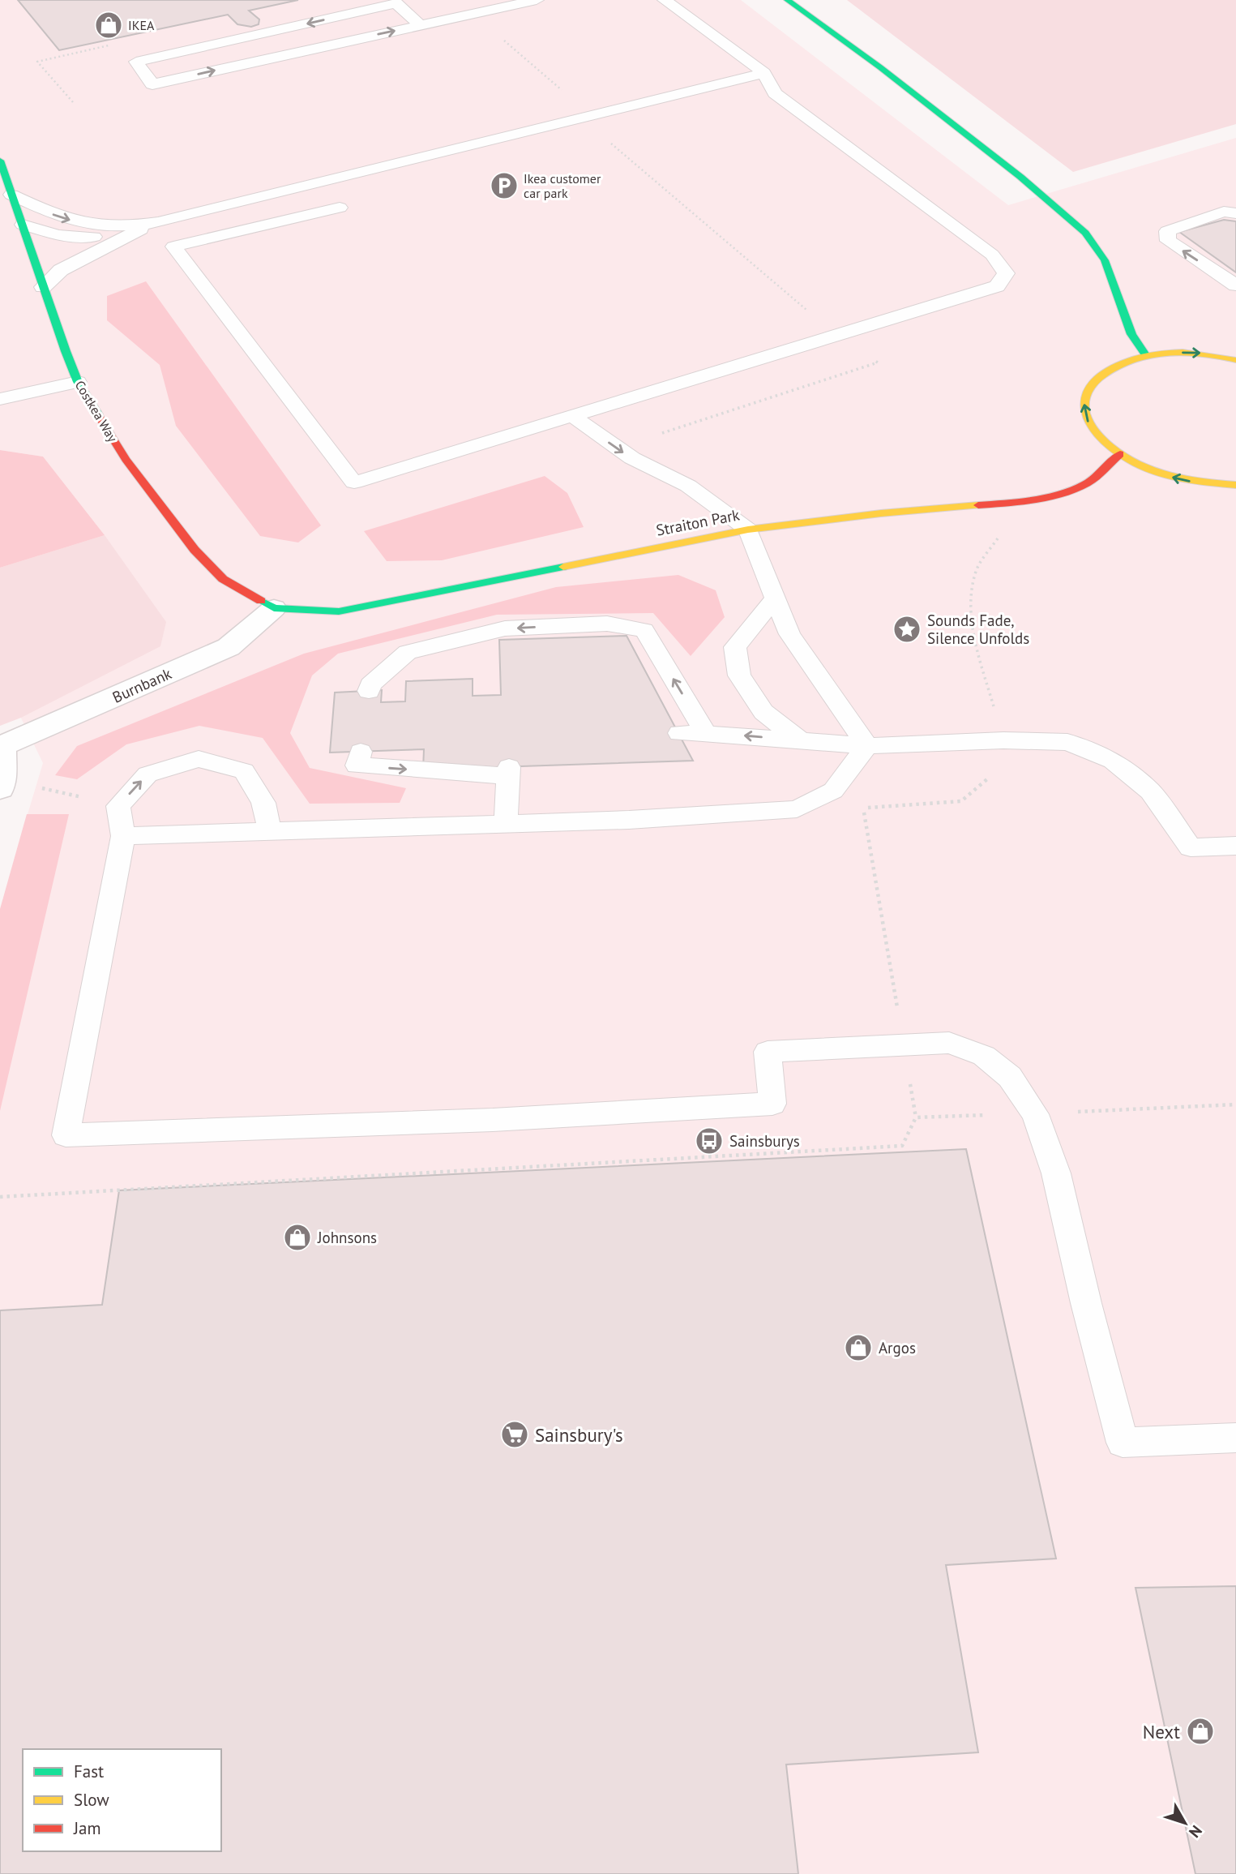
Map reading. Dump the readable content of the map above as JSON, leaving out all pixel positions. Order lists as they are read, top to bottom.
{
  "streets": {
    "street": ["Costkea Way", "Straiton Park", "Burnbank"]
  },
  "crossings": [
    ["Costkea Way", "Straiton Park"],
    ["Costkea Way", "Burnbank"],
    ["Straiton Park", "Burnbank"]
  ],
  "places": {
    "shop": [
      "IKEA",
      "Johnsons",
      "Argos",
      "Next"
    ],
    "parking": ["Ikea customer car park"],
    "place": ["Sounds Fade, Silence Unfolds"],
    "bus stop": ["Sainsburys"],
    "supermarket": ["Sainsbury's"]
  },
  "legend": ["Fast", "Slow", "Jam"],
  "north": "bottom right"
}
